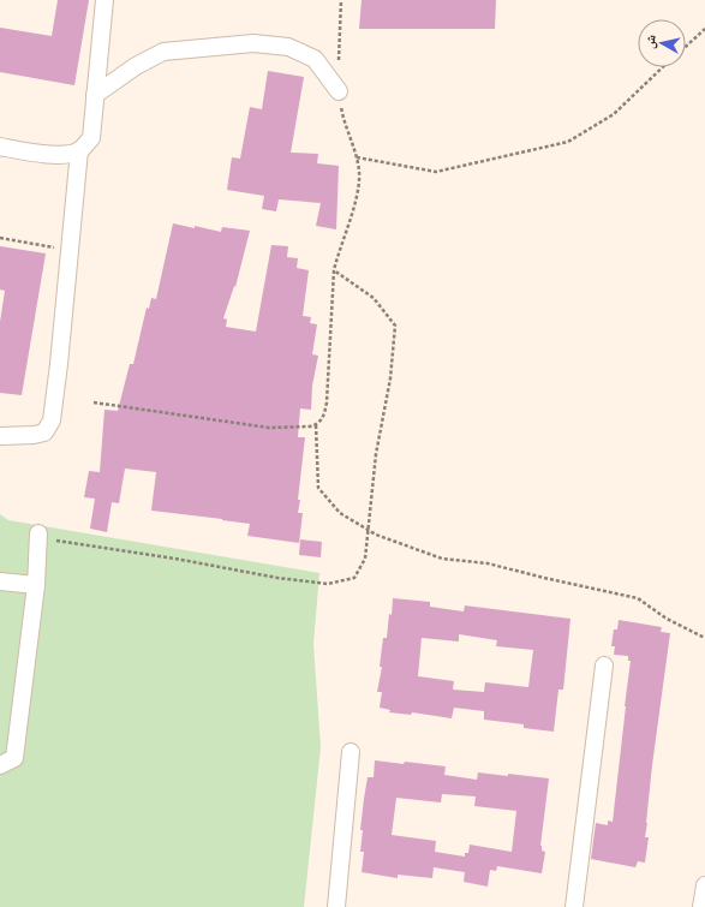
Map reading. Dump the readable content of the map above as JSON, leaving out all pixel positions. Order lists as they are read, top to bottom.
{
  "north": "left"
}
